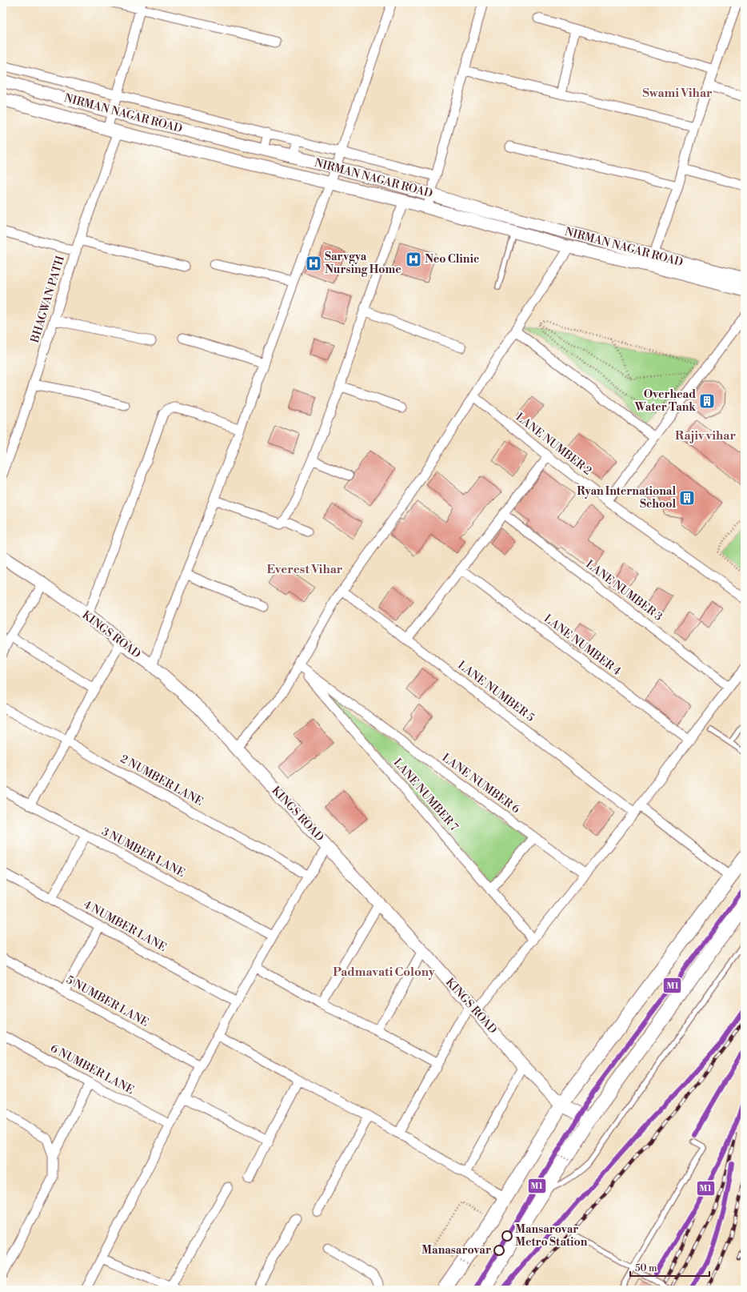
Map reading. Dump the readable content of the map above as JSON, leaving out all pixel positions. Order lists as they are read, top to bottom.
{
  "streets": {
    "street": [
      "NIRMAN NAGAR ROAD",
      "BHAGWAN PATH",
      "LANE NUMBER 2",
      "LANE NUMBER 3",
      "KINGS ROAD",
      "LANE NUMBER 4",
      "LANE NUMBER 5",
      "2 NUMBER LANE",
      "LANE NUMBER 6",
      "LANE NUMBER 7",
      "3 NUMBER LANE",
      "4 NUMBER LANE",
      "5 NUMBER LANE",
      "6 NUMBER LANE"
    ]
  },
  "crossings": [
    ["NIRMAN NAGAR ROAD", "BHAGWAN PATH"],
    ["LANE NUMBER 6", "LANE NUMBER 7"]
  ],
  "districts": [
    "Swami Vihar",
    "Rajiv vihar",
    "Everest Vihar",
    "Padmavati Colony"
  ],
  "places": {
    "hospital": ["Neo Clinic", "Sarvgya Nursing Home"],
    "building": ["Overhead Water Tank", "Ryan International School"],
    "other": ["Mansarovar Metro Station", "Manasarovar"]
  },
  "lines": ["transit line M1"],
  "scale_bar": "50 m"
}
